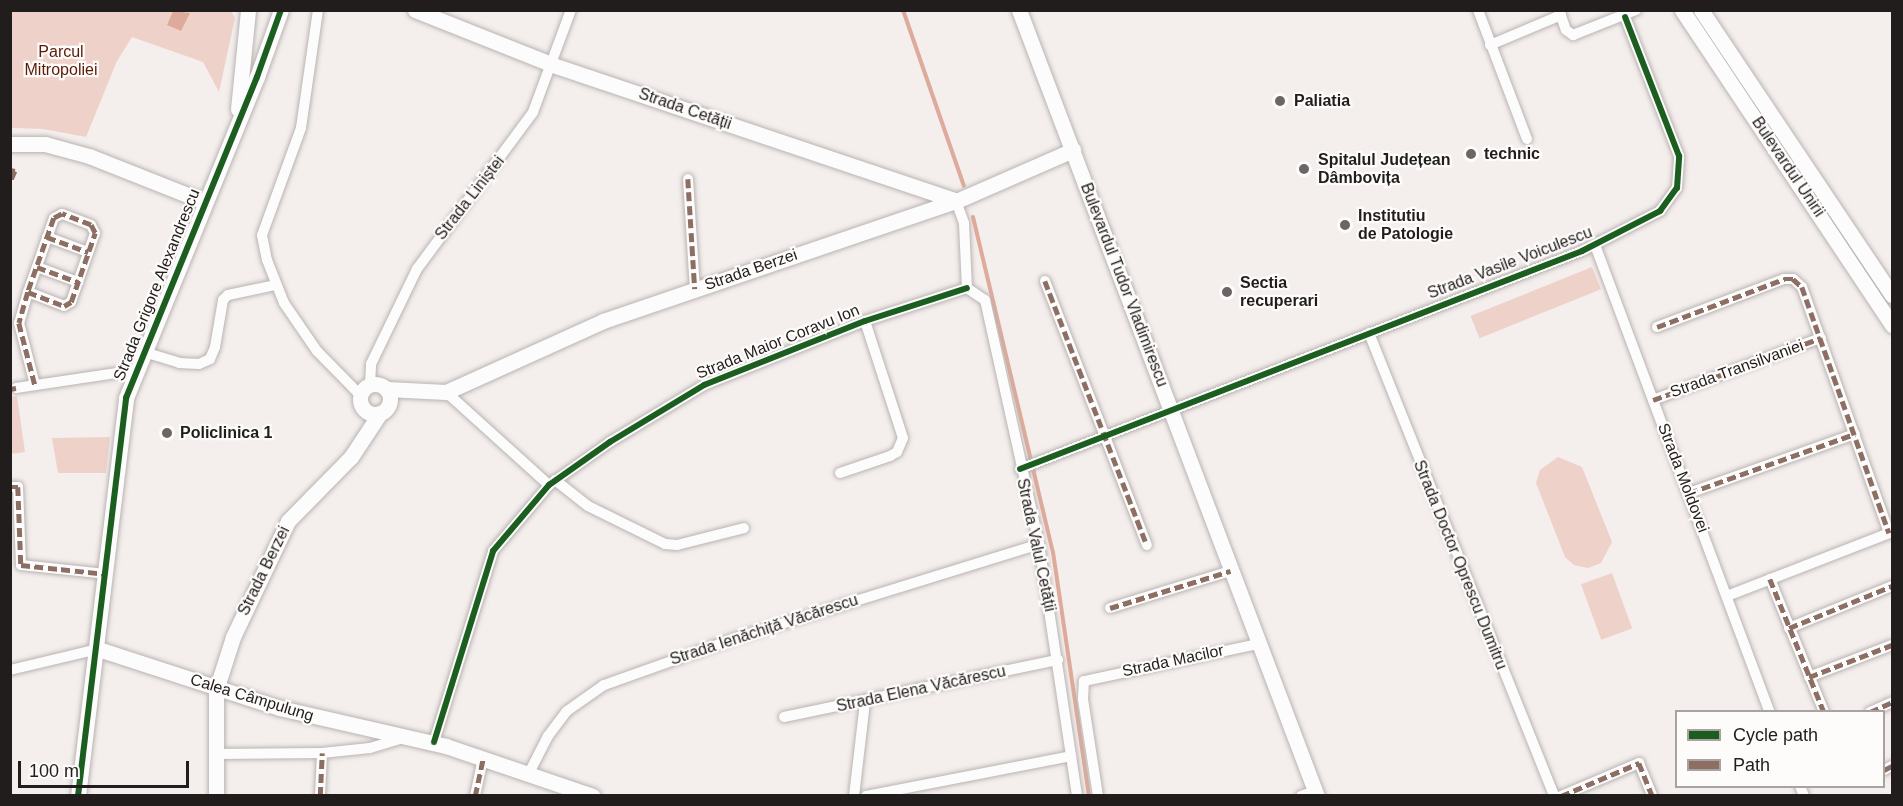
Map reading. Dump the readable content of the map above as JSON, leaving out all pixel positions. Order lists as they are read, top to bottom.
{
  "streets": {
    "street": [
      "Strada Cetății",
      "Bulevardul Unirii",
      "Strada Liniștei",
      "Strada Vasile Voiculescu",
      "Strada Berzei",
      "Strada Grigore Alexandrescu",
      "Bulevardul Tudor Vladimirescu",
      "Strada Maior Coravu Ion",
      "Strada Transilvaniei",
      "Strada Moldovei",
      "Strada Valul Cetății",
      "Strada Doctor Oprescu Dumitru",
      "Strada Ienăchiță Văcărescu",
      "Strada Macilor",
      "Strada Elena Văcărescu",
      "Calea Câmpulung"
    ]
  },
  "crossings": [
    ["Strada Cetății", "Strada Liniștei"],
    ["Strada Cetății", "Strada Berzei"],
    ["Strada Vasile Voiculescu", "Bulevardul Tudor Vladimirescu"],
    ["Strada Vasile Voiculescu", "Strada Moldovei"],
    ["Strada Vasile Voiculescu", "Strada Valul Cetății"],
    ["Strada Vasile Voiculescu", "Strada Doctor Oprescu Dumitru"],
    ["Strada Berzei", "Bulevardul Tudor Vladimirescu"],
    ["Strada Berzei", "Calea Câmpulung"],
    ["Strada Grigore Alexandrescu", "Calea Câmpulung"],
    ["Bulevardul Tudor Vladimirescu", "Strada Macilor"],
    ["Strada Maior Coravu Ion", "Strada Valul Cetății"],
    ["Strada Maior Coravu Ion", "Calea Câmpulung"],
    ["Strada Transilvaniei", "Strada Moldovei"],
    ["Strada Valul Cetății", "Strada Ienăchiță Văcărescu"],
    ["Strada Valul Cetății", "Strada Elena Văcărescu"],
    ["Strada Ienăchiță Văcărescu", "Calea Câmpulung"]
  ],
  "parks": ["Parcul Mitropoliei"],
  "places": [
    "Paliatia",
    "technic",
    "Spitalul Județean Dâmbovița",
    "Institutiu de Patologie",
    "Sectia recuperari",
    "Policlinica 1"
  ],
  "legend": ["Cycle path", "Path"],
  "scale_bar": "100 m"
}
